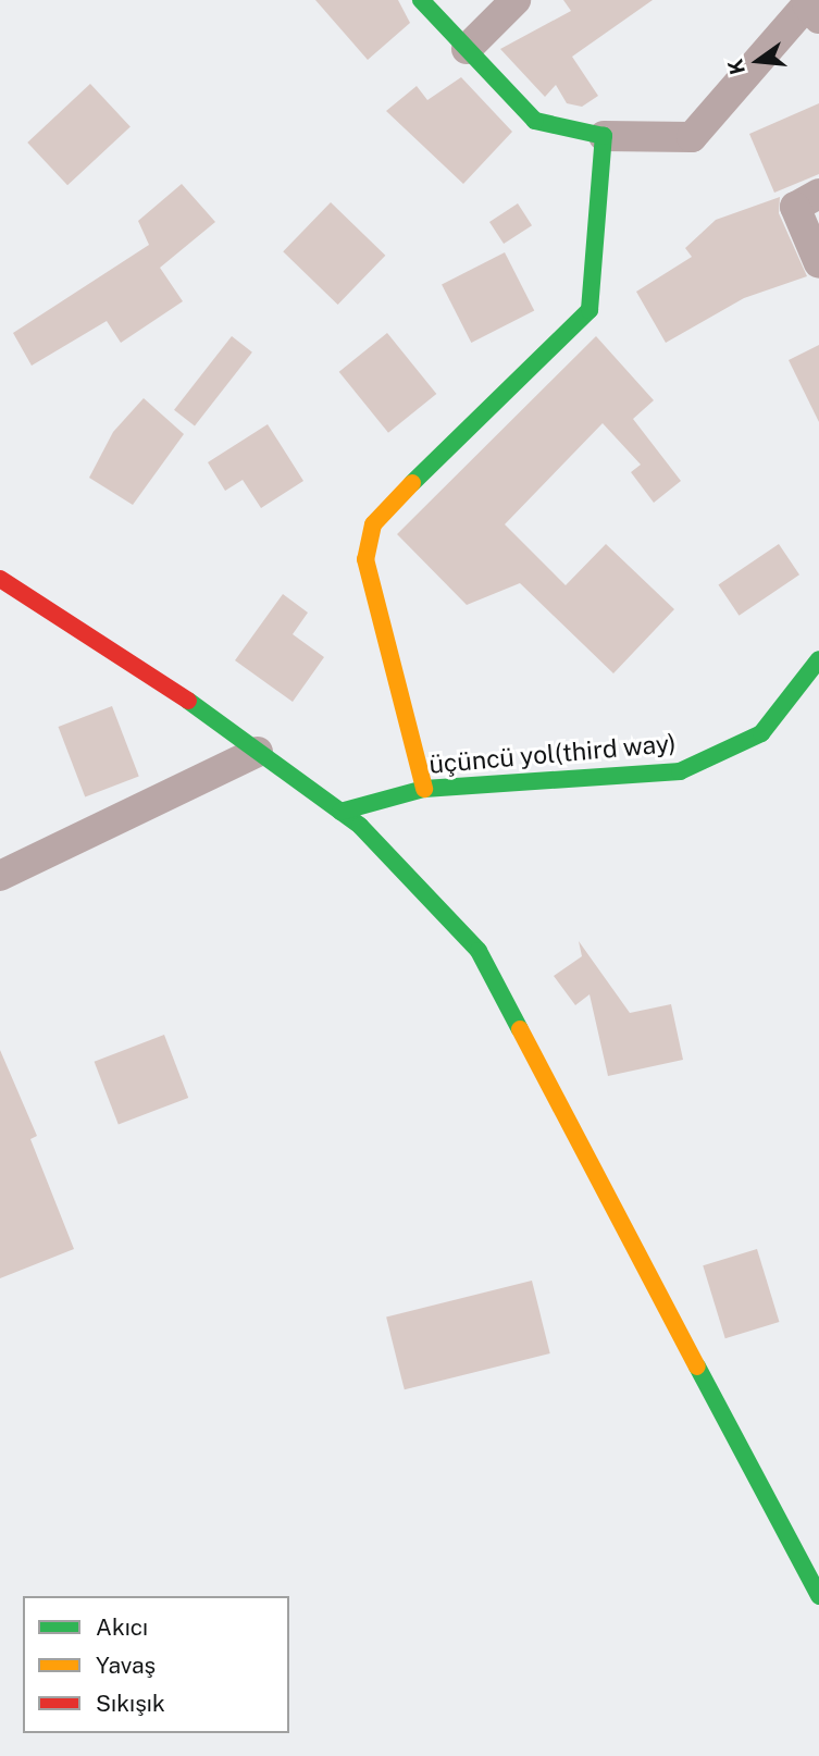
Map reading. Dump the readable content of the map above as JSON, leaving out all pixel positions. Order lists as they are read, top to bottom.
{
  "streets": {
    "street": ["üçüncü yol(third way)"]
  },
  "legend": ["Akıcı", "Yavaş", "Sıkışık"],
  "north": "left"
}
